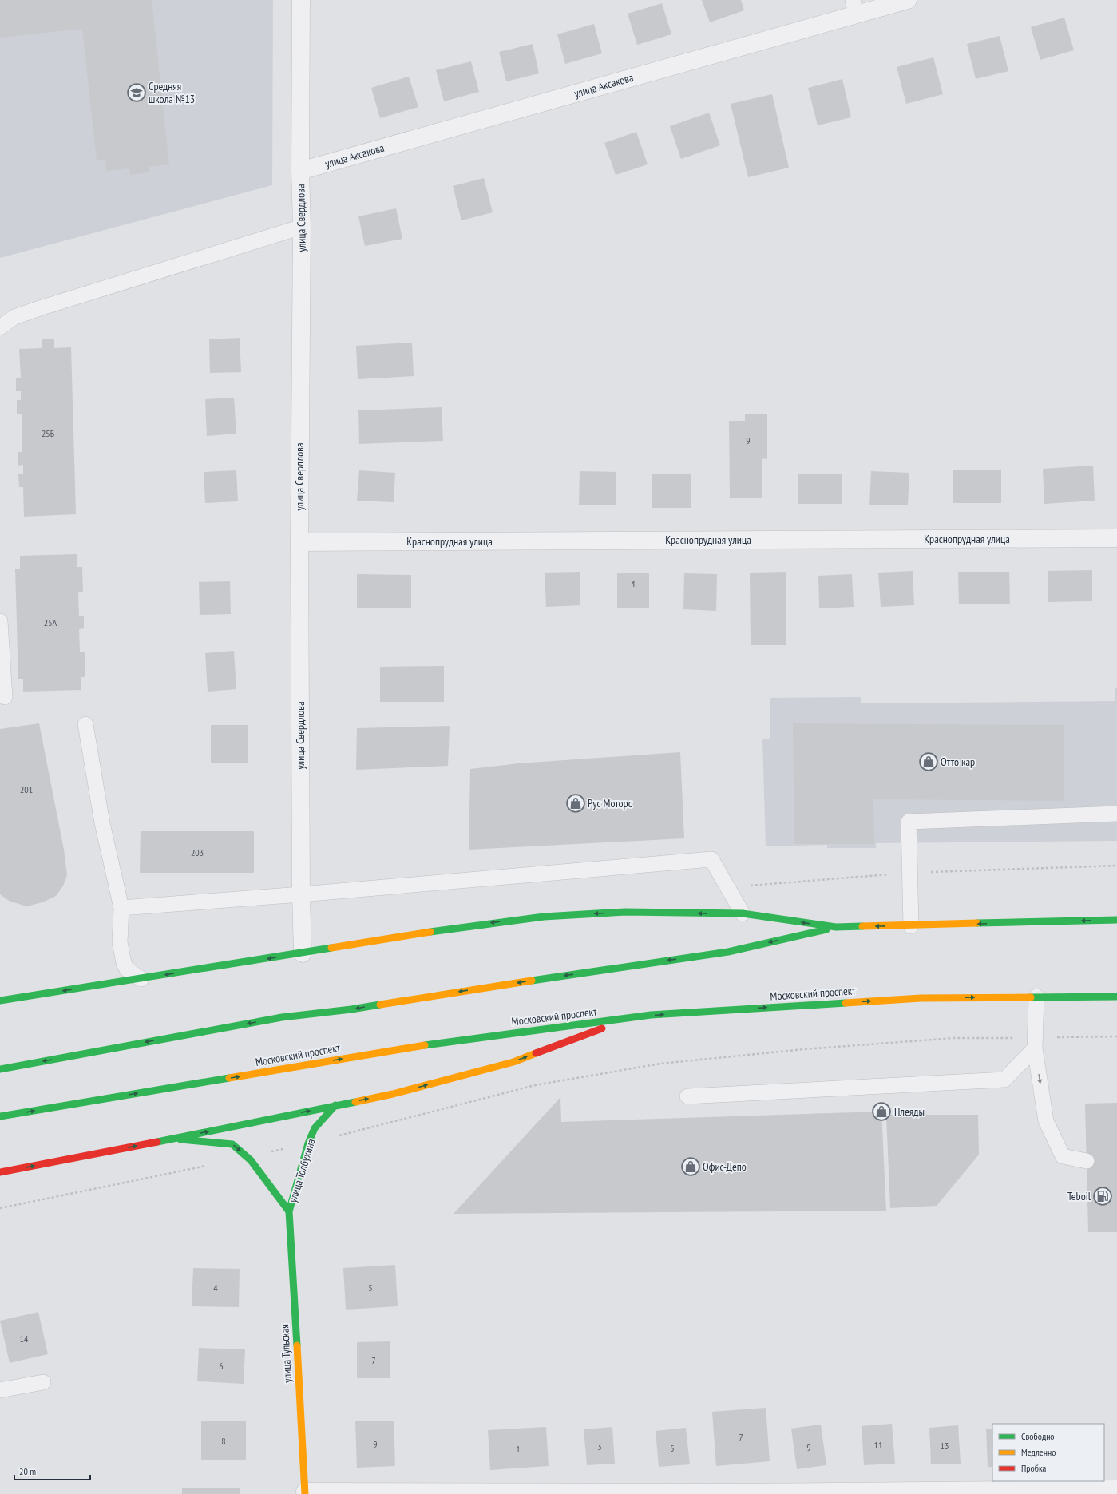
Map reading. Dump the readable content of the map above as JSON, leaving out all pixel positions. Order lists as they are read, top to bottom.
{
  "streets": {
    "main road": ["Московский проспект", "улица Толбухина", "улица Тульская"],
    "street": ["улица Аксакова", "улица Свердлова", "Краснопрудная улица"]
  },
  "crossings": [
    ["улица Аксакова", "улица Свердлова"],
    ["улица Свердлова", "Краснопрудная улица"],
    ["улица Толбухина", "улица Тульская"]
  ],
  "places": {
    "school or university": ["Средняя школа №13"],
    "shop": [
      "Отто кар",
      "Рус Моторс",
      "Плеяды",
      "Офис-Депо"
    ],
    "fuel station": ["Teboil"]
  },
  "house_numbers": [
    "25Б",
    "9",
    "4",
    "25А",
    "201",
    "203",
    "4",
    "5",
    "14",
    "7",
    "6",
    "7",
    "8",
    "9",
    "11",
    "13",
    "3",
    "9",
    "5",
    "1"
  ],
  "legend": ["Свободно", "Медленно", "Пробка"],
  "scale_bar": "20 m"
}
